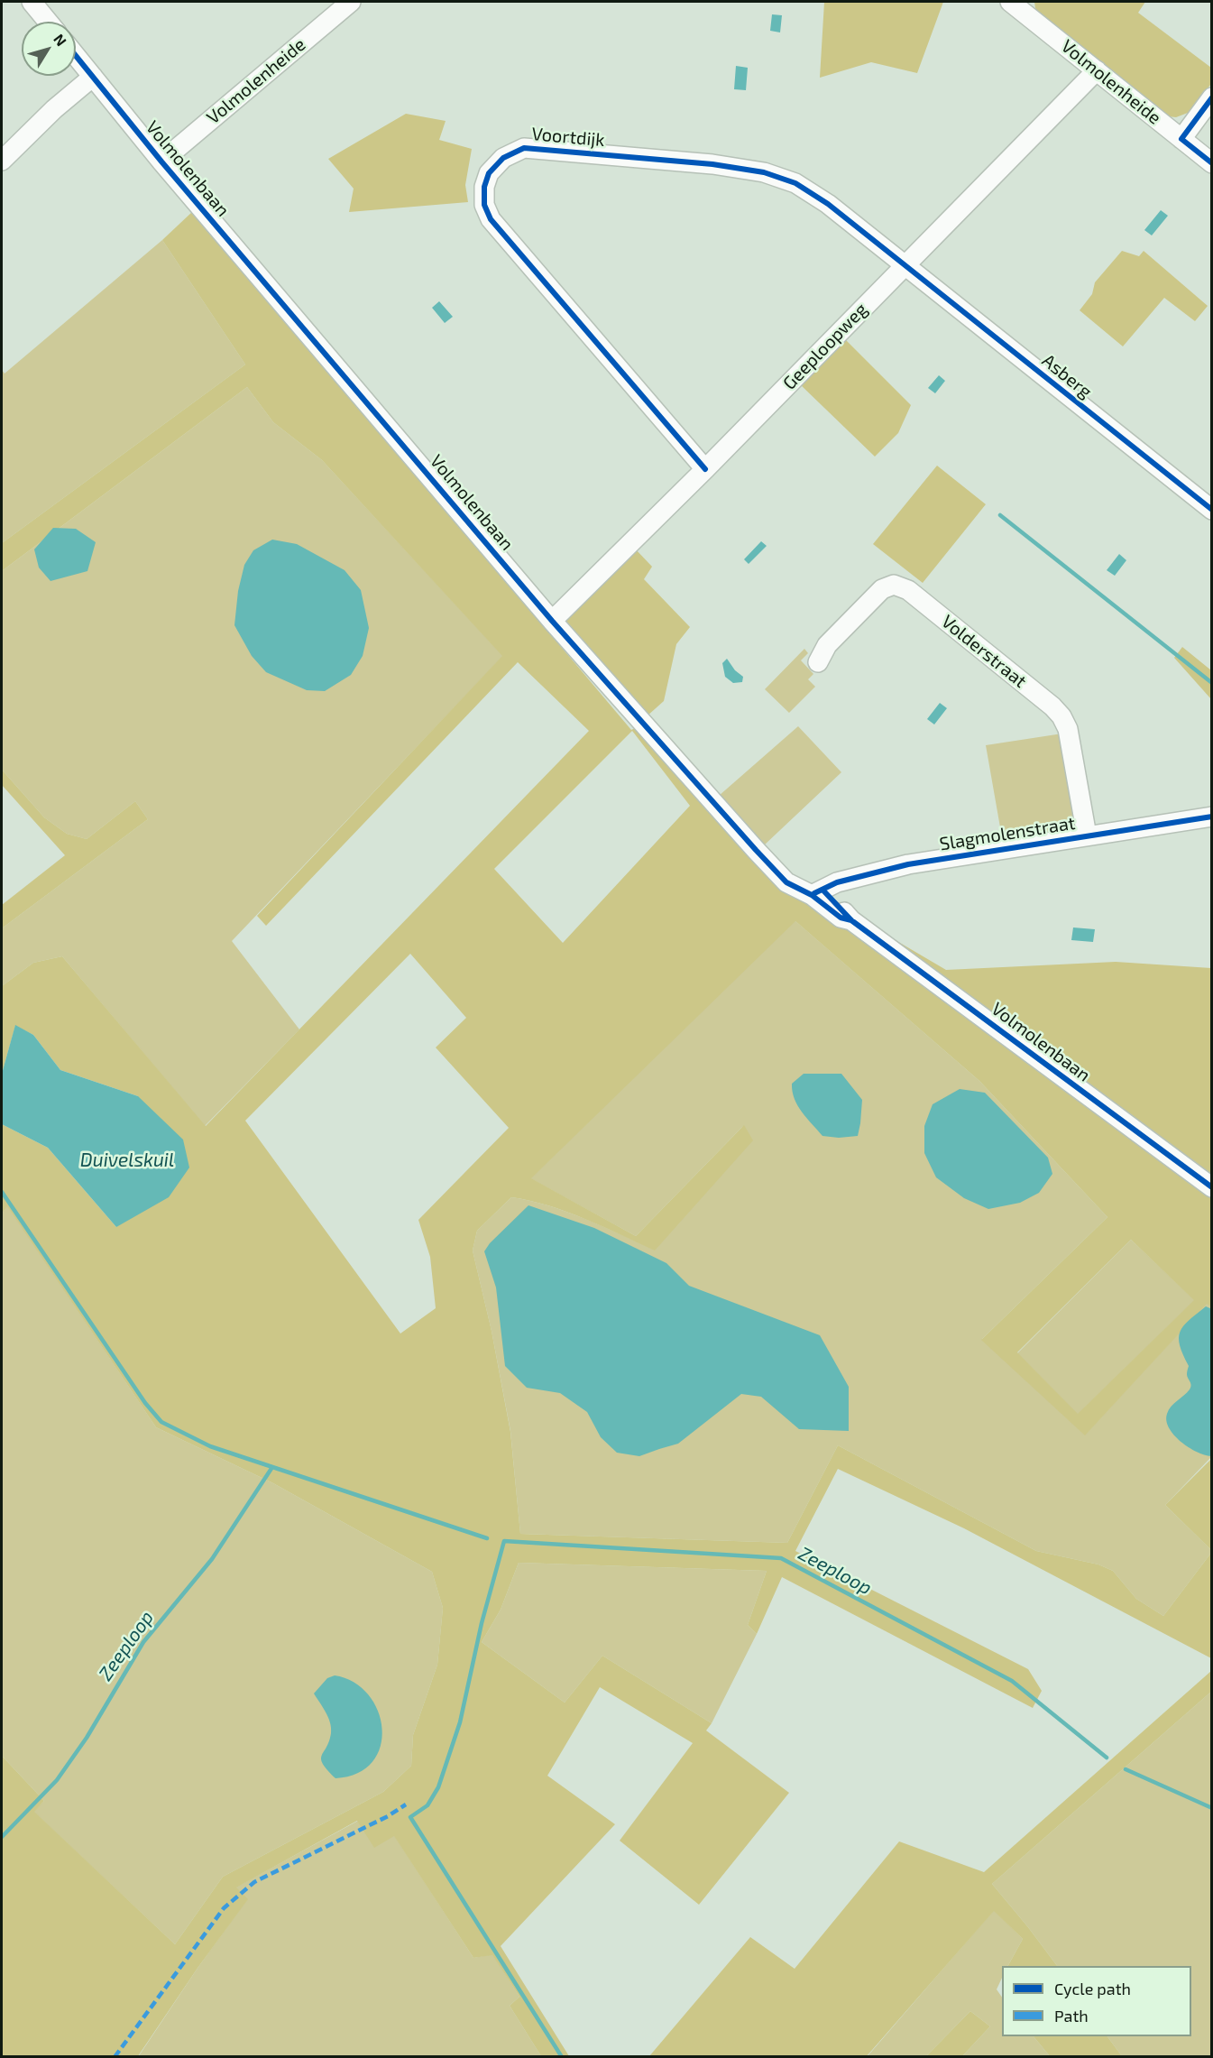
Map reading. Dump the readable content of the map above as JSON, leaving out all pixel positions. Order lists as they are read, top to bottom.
{
  "streets": {
    "street": [
      "Volmolenheide",
      "Voortdijk",
      "Volmolenbaan",
      "Geeploopweg",
      "Asberg",
      "Volderstraat",
      "Slagmolenstraat"
    ]
  },
  "crossings": [
    ["Volmolenheide", "Volmolenbaan"],
    ["Volmolenheide", "Geeploopweg"],
    ["Voortdijk", "Geeploopweg"],
    ["Voortdijk", "Asberg"],
    ["Volmolenbaan", "Geeploopweg"],
    ["Volmolenbaan", "Slagmolenstraat"],
    ["Geeploopweg", "Asberg"],
    ["Volderstraat", "Slagmolenstraat"]
  ],
  "water": ["Duivelskuil", "Zeeploop"],
  "legend": ["Cycle path", "Path"],
  "north": "top right"
}
